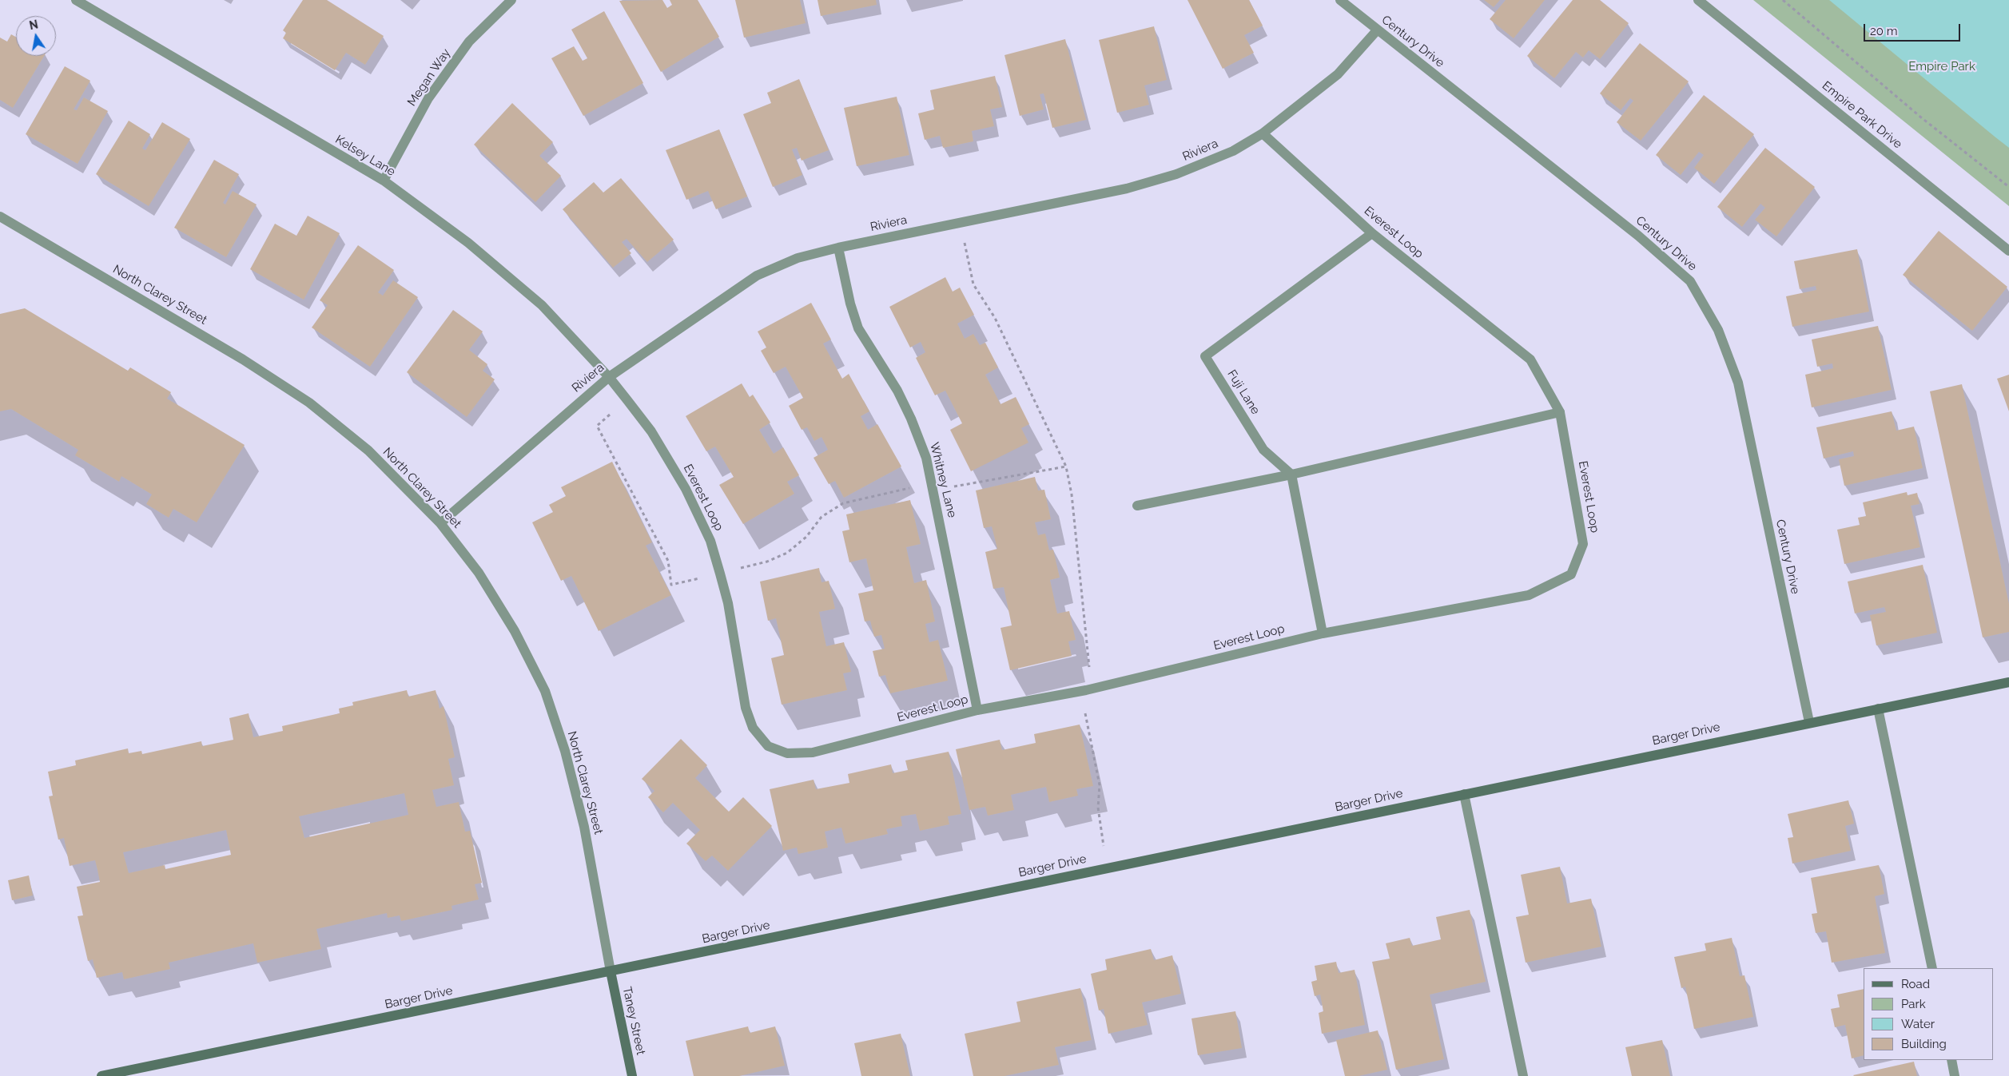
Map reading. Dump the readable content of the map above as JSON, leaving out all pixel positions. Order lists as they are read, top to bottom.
{
  "streets": {
    "main road": ["Barger Drive", "Taney Street"],
    "street": [
      "Century Drive",
      "Megan Way",
      "Empire Park Drive",
      "Riviera",
      "Kelsey Lane",
      "Everest Loop",
      "North Clarey Street",
      "Fuji Lane",
      "Whitney Lane"
    ]
  },
  "crossings": [
    ["Century Drive", "Riviera"],
    ["Century Drive", "Barger Drive"],
    ["Megan Way", "Kelsey Lane"],
    ["Riviera", "Kelsey Lane"],
    ["Riviera", "Everest Loop"],
    ["Riviera", "North Clarey Street"],
    ["Riviera", "Whitney Lane"],
    ["Kelsey Lane", "Everest Loop"],
    ["Everest Loop", "Fuji Lane"],
    ["Everest Loop", "Whitney Lane"],
    ["North Clarey Street", "Barger Drive"],
    ["North Clarey Street", "Taney Street"],
    ["Barger Drive", "Taney Street"]
  ],
  "parks": ["Empire Park"],
  "legend": [
    "Road",
    "Park",
    "Water",
    "Building"
  ],
  "scale_bar": "20 m",
  "north": "top"
}
